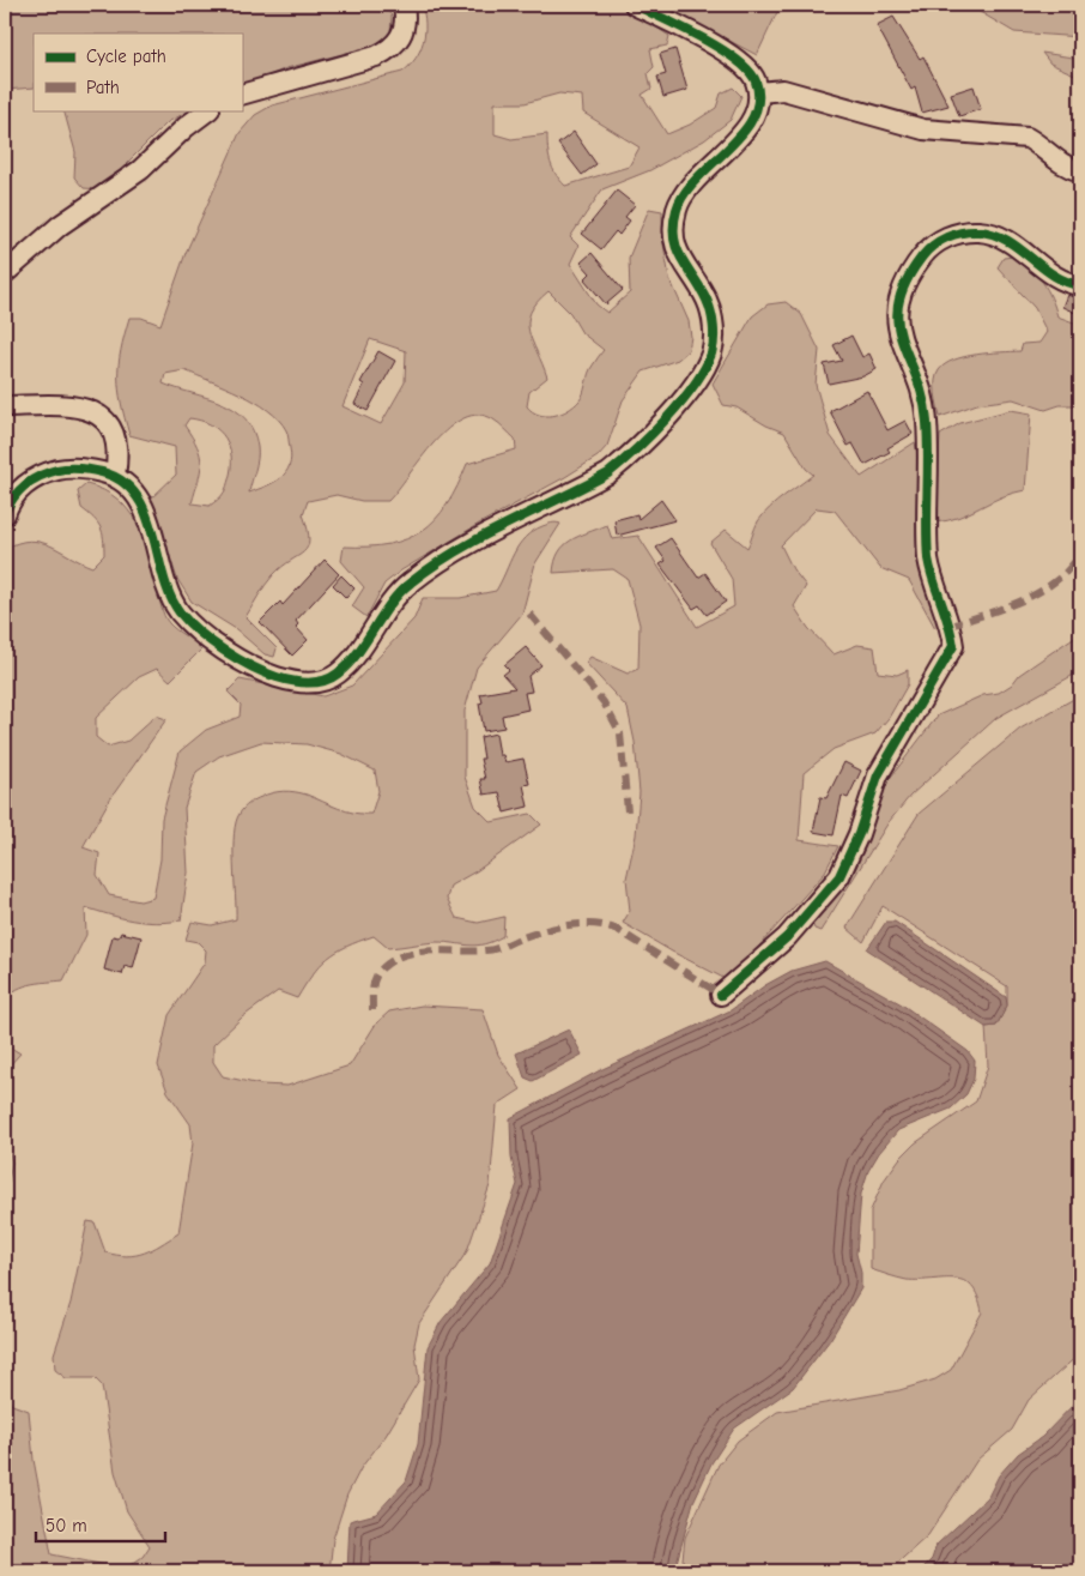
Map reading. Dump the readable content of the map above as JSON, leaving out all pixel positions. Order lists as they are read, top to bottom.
{
  "legend": ["Cycle path", "Path"],
  "scale_bar": "50 m"
}
